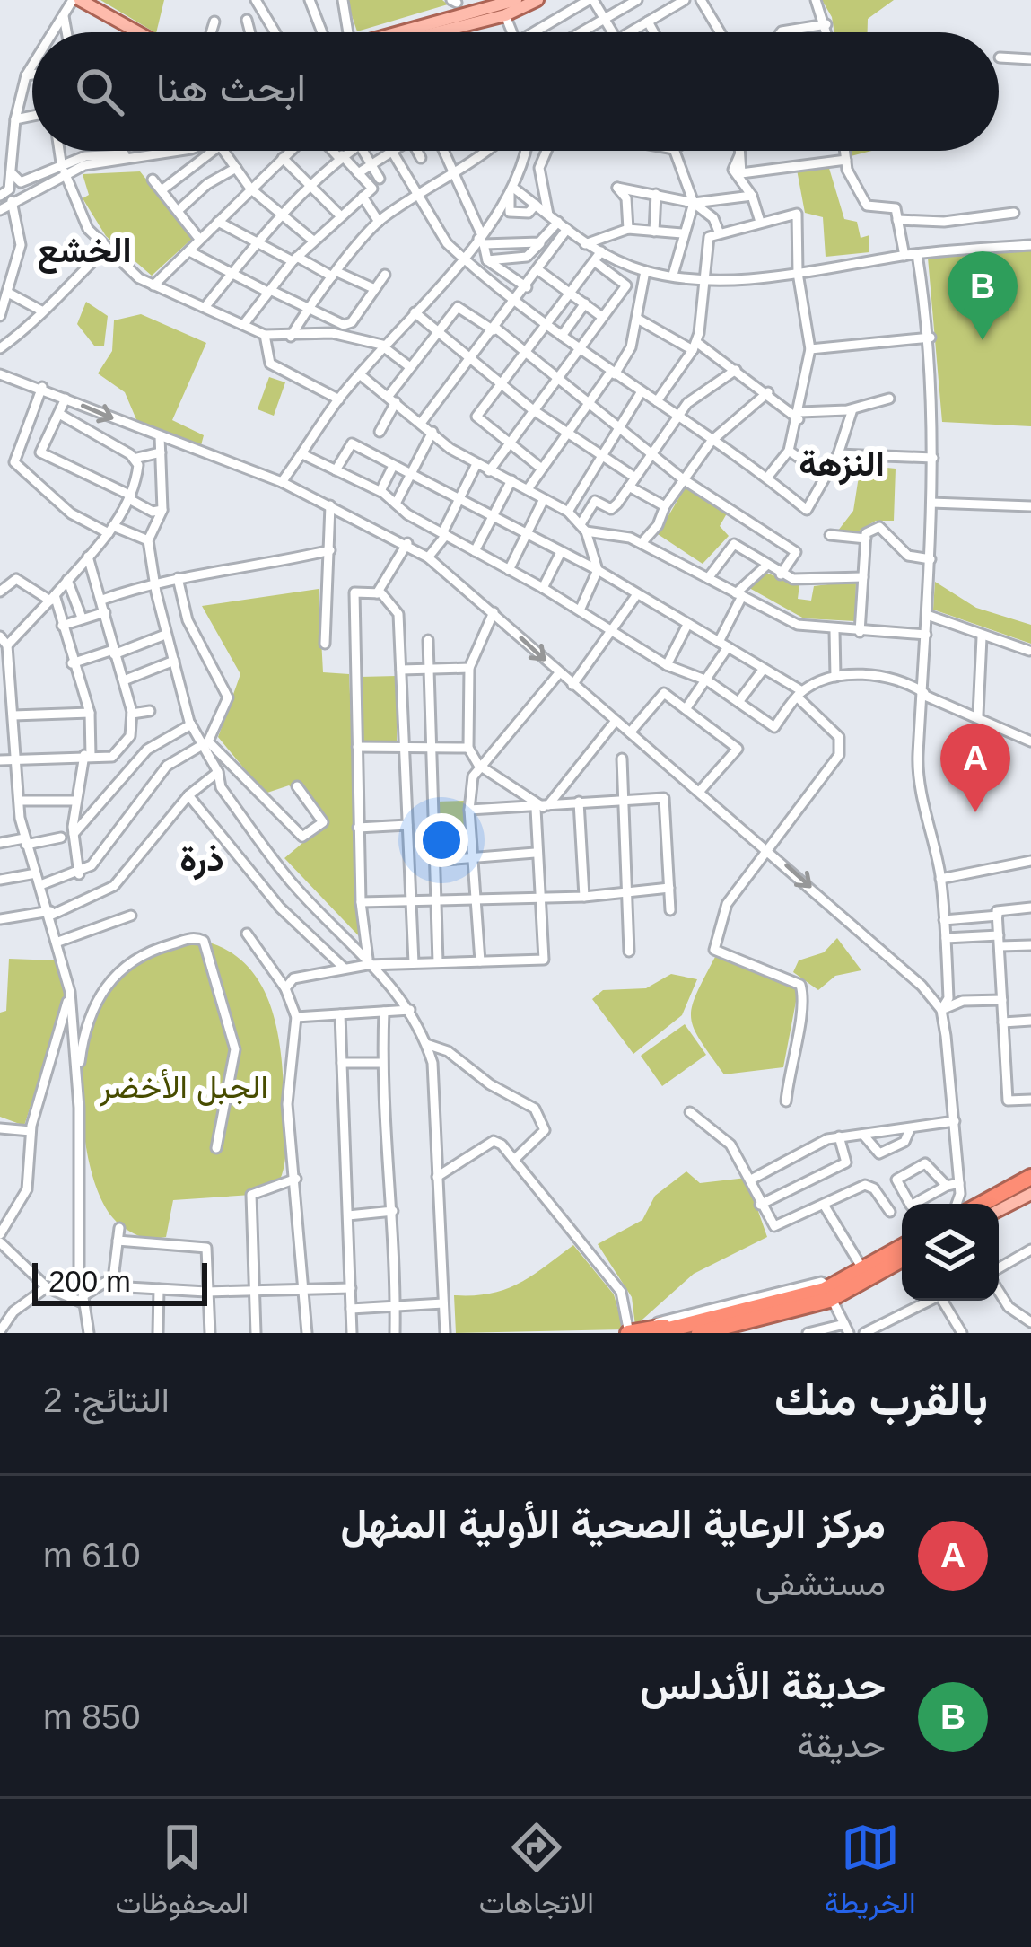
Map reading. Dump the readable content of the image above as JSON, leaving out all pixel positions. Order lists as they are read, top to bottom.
{
  "districts": ["الخشع", "النزهة", "ذرة"],
  "parks": ["الجبل الأخضر"],
  "scale_bar": "200 m",
  "page": {
    "search": "ابحث هنا",
    "pins": ["B", "A"],
    "scale": "200 m",
    "heading": ["بالقرب منك", "النتائج: 2"],
    "list": [
      {
        "mark": "A",
        "name": "مركز الرعاية الصحية الأولية المنهل",
        "note": "مستشفى",
        "value": "610 m"
      },
      {
        "mark": "B",
        "name": "حديقة الأندلس",
        "note": "حديقة",
        "value": "850 m"
      }
    ],
    "nav": ["الخريطة", "الاتجاهات", "المحفوظات"]
  }
}
